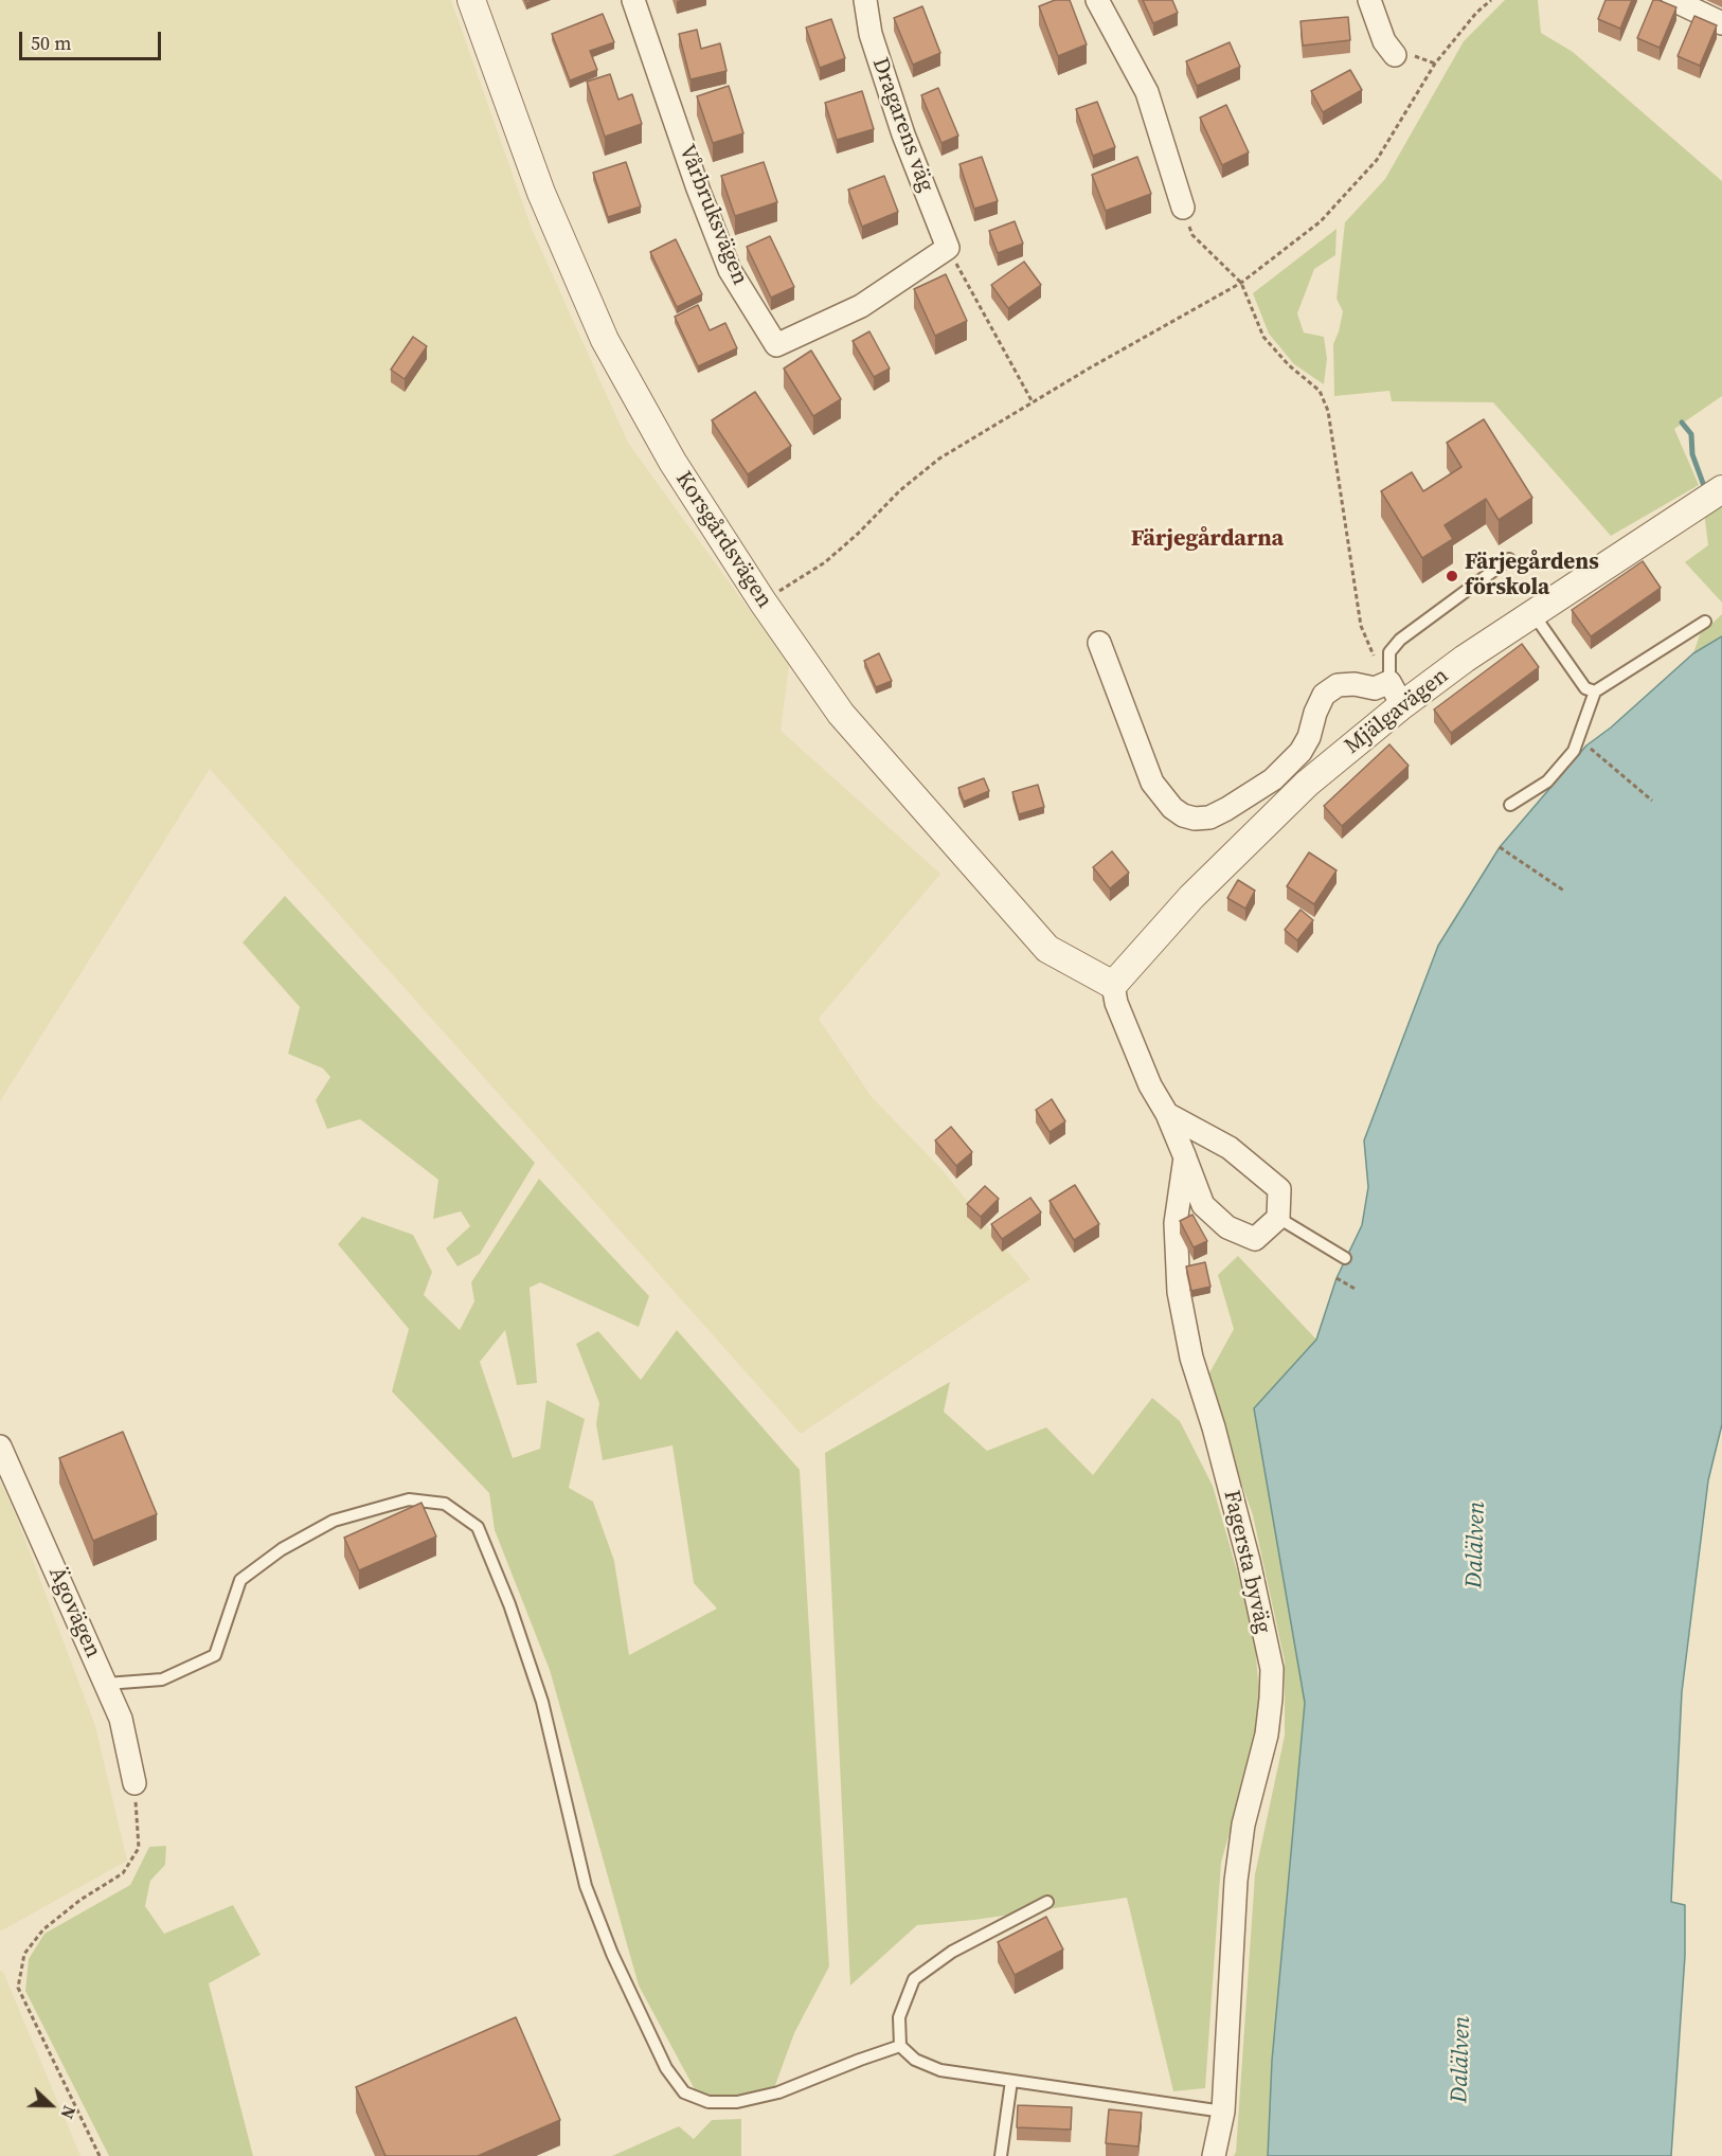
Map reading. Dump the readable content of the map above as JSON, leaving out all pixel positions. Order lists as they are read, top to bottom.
{
  "streets": {
    "street": [
      "Dragarens väg",
      "Vårbruksvägen",
      "Korsgårdsvägen",
      "Mjälgavägen",
      "Fagersta byväg",
      "Ägovägen"
    ]
  },
  "crossings": [
    ["Dragarens väg", "Vårbruksvägen"],
    ["Korsgårdsvägen", "Mjälgavägen"]
  ],
  "districts": ["Färjegårdarna"],
  "water": ["Dalälven"],
  "places": ["Färjegårdens förskola"],
  "scale_bar": "50 m",
  "north": "right"
}
